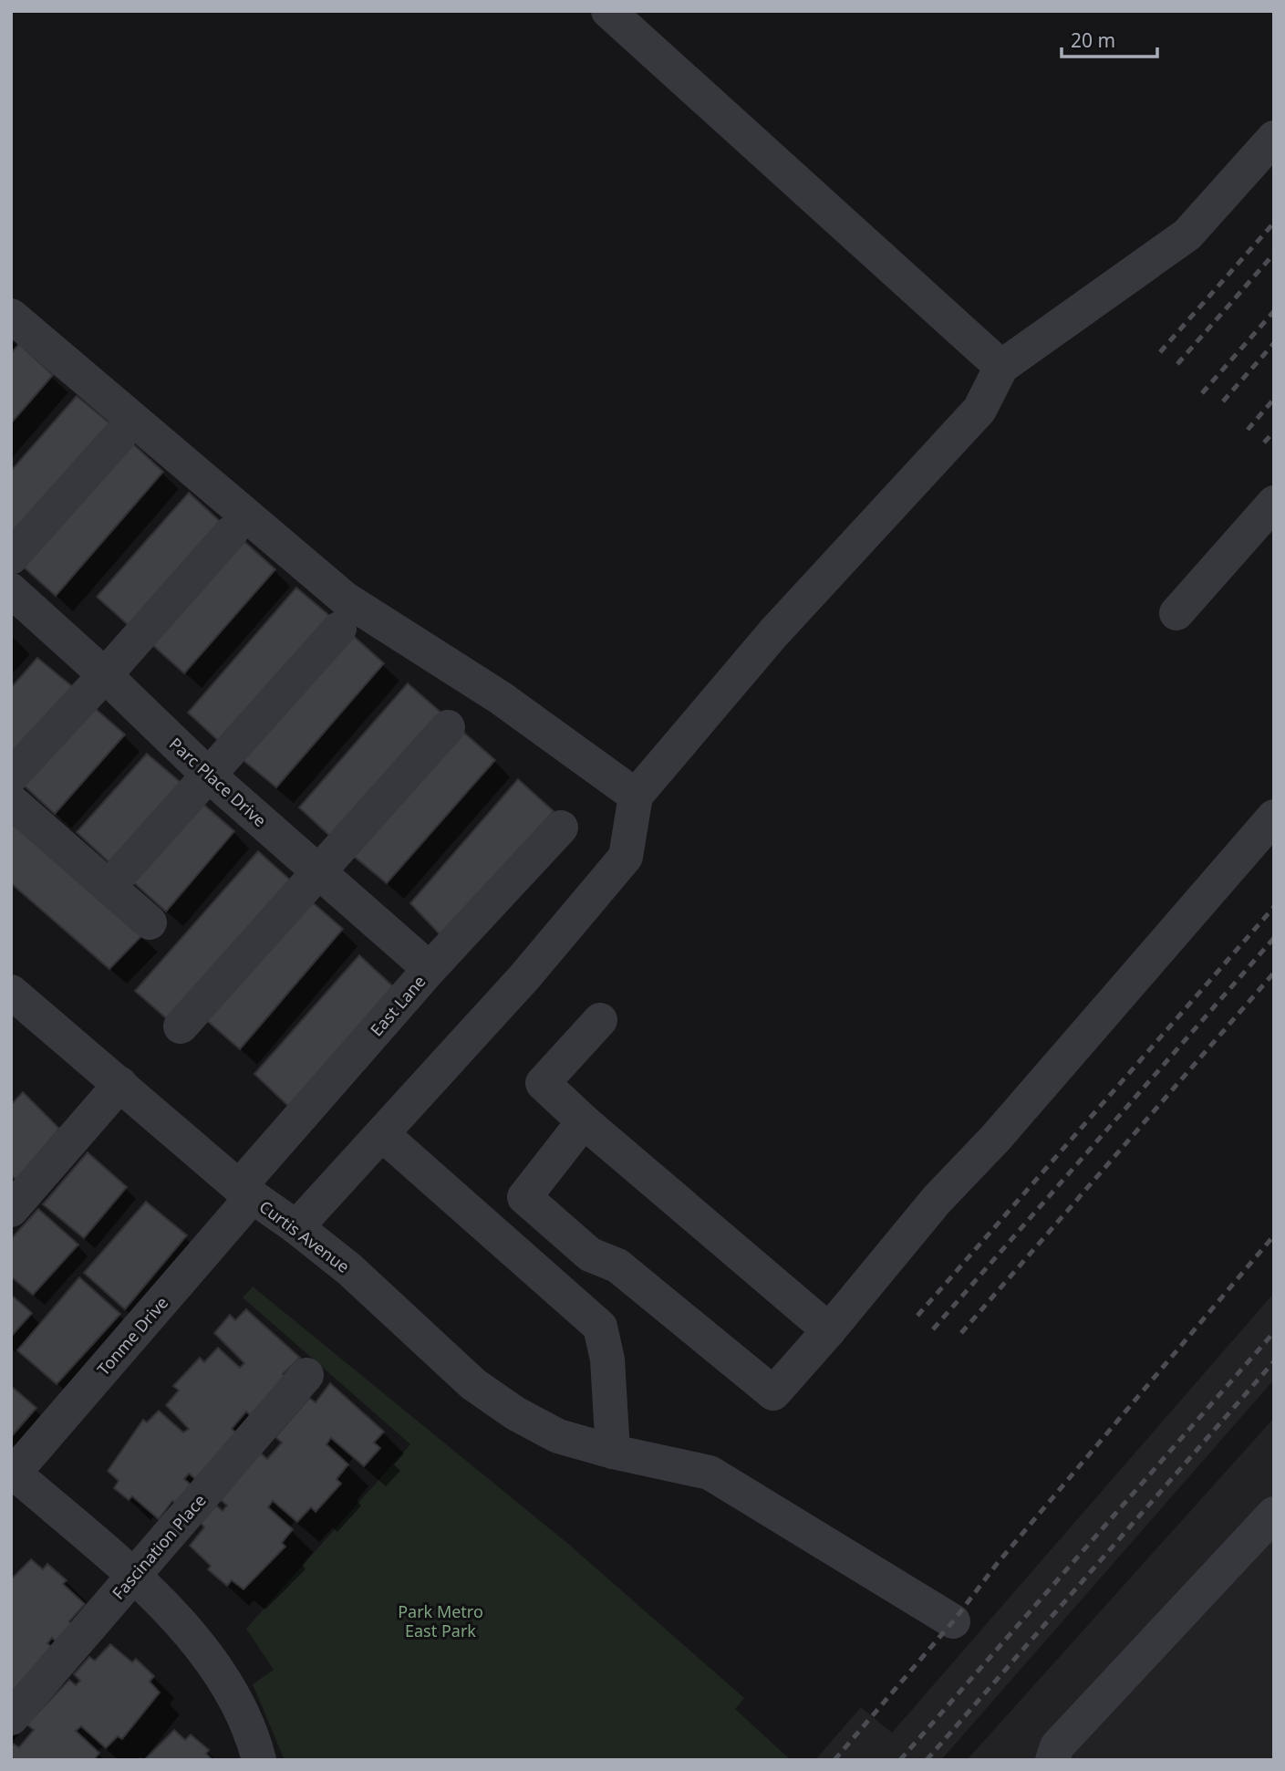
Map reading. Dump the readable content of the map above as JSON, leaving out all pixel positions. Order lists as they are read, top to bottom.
{
  "streets": {
    "street": [
      "Parc Place Drive",
      "East Lane",
      "Curtis Avenue",
      "Tonme Drive",
      "Fascination Place"
    ]
  },
  "crossings": [
    ["Parc Place Drive", "East Lane"],
    ["East Lane", "Curtis Avenue"],
    ["East Lane", "Tonme Drive"],
    ["Curtis Avenue", "Tonme Drive"]
  ],
  "parks": ["Park Metro East Park"],
  "scale_bar": "20 m"
}
